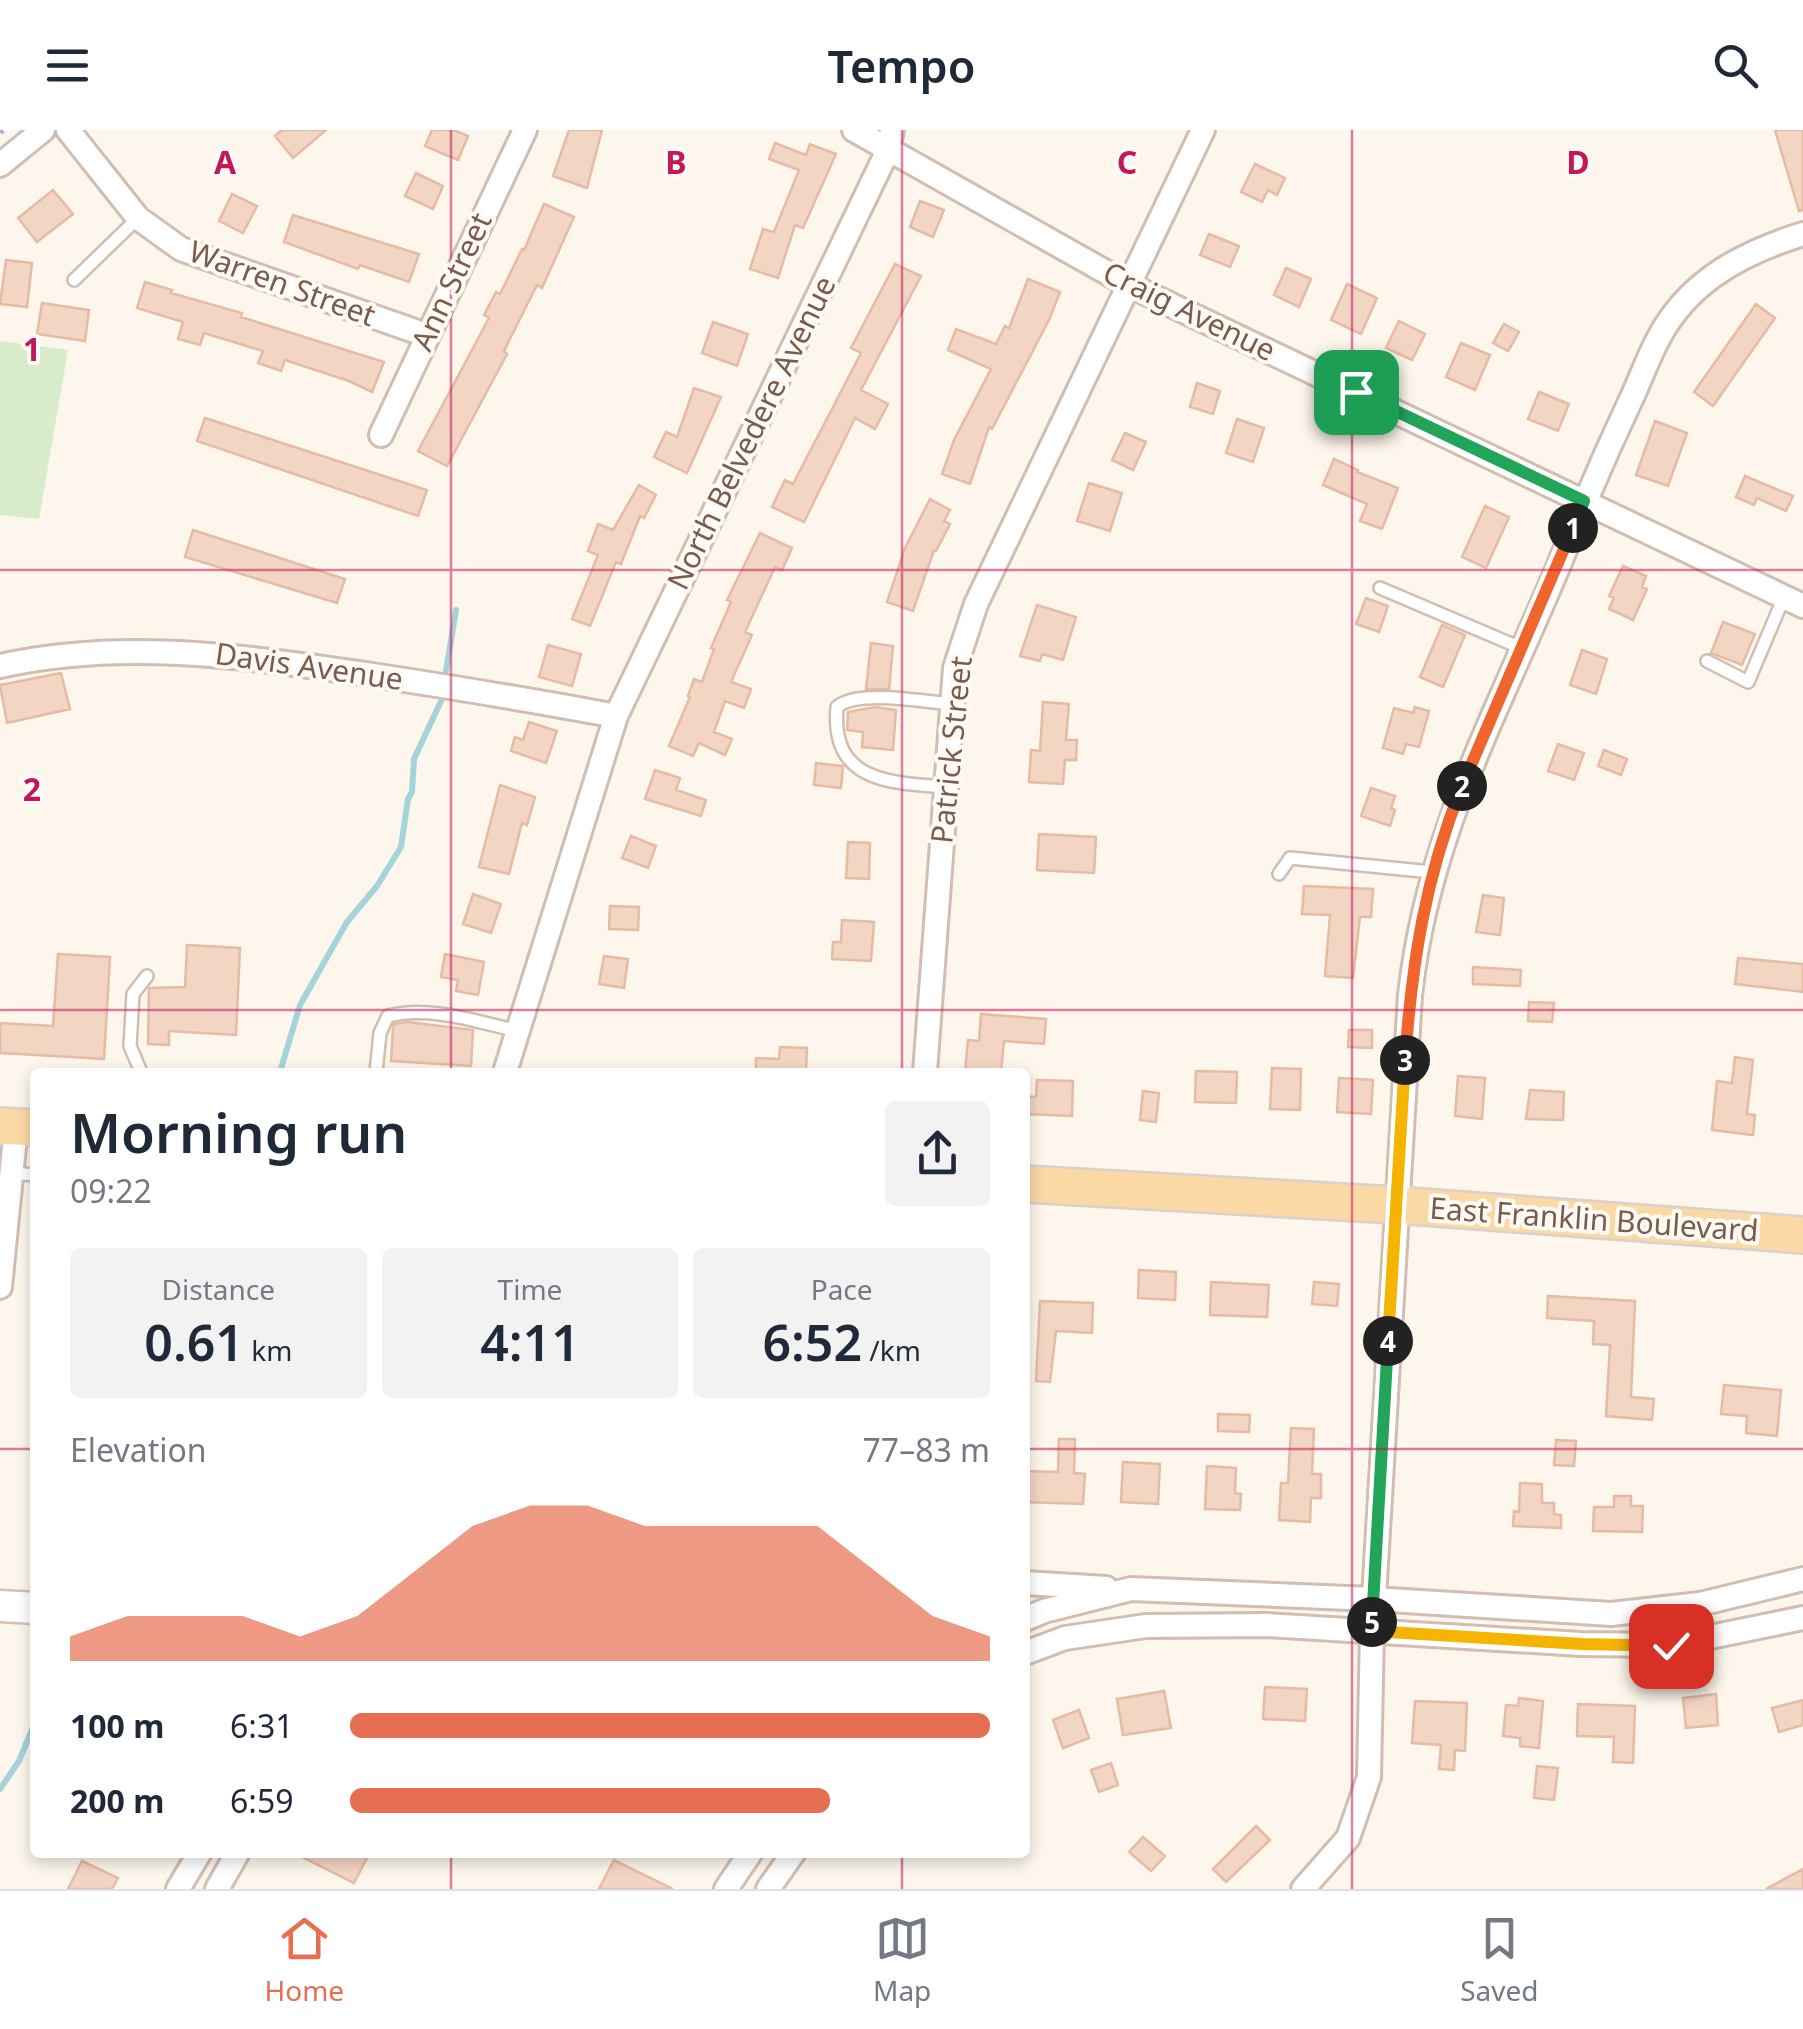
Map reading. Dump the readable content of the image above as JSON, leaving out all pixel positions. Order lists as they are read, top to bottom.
{
  "streets": {
    "main road": ["East Franklin Boulevard"],
    "street": [
      "Ann Street",
      "Warren Street",
      "Craig Avenue",
      "North Belvedere Avenue",
      "Davis Avenue",
      "Patrick Street"
    ]
  },
  "crossings": [
    ["Ann Street", "Warren Street"],
    ["Craig Avenue", "North Belvedere Avenue"],
    ["Craig Avenue", "Patrick Street"],
    ["North Belvedere Avenue", "Davis Avenue"]
  ],
  "page": {
    "header": "Tempo",
    "pins": [
      "1",
      "2",
      "3",
      "4",
      "5"
    ],
    "heading": ["Morning run", "09:22"],
    "stats": [
      ["Distance", "0.61 km"],
      ["Time", "4:11"],
      ["Pace", "6:52 /km"]
    ],
    "chart": ["Elevation", "77–83 m"],
    "list": [
      {
        "name": "100 m",
        "note": "6:31"
      },
      {
        "name": "200 m",
        "note": "6:59"
      }
    ],
    "tabs": ["Home", "Map", "Saved"]
  },
  "grid": {
    "columns": [
      "A",
      "B",
      "C",
      "D"
    ],
    "rows": ["1", "2"]
  }
}
